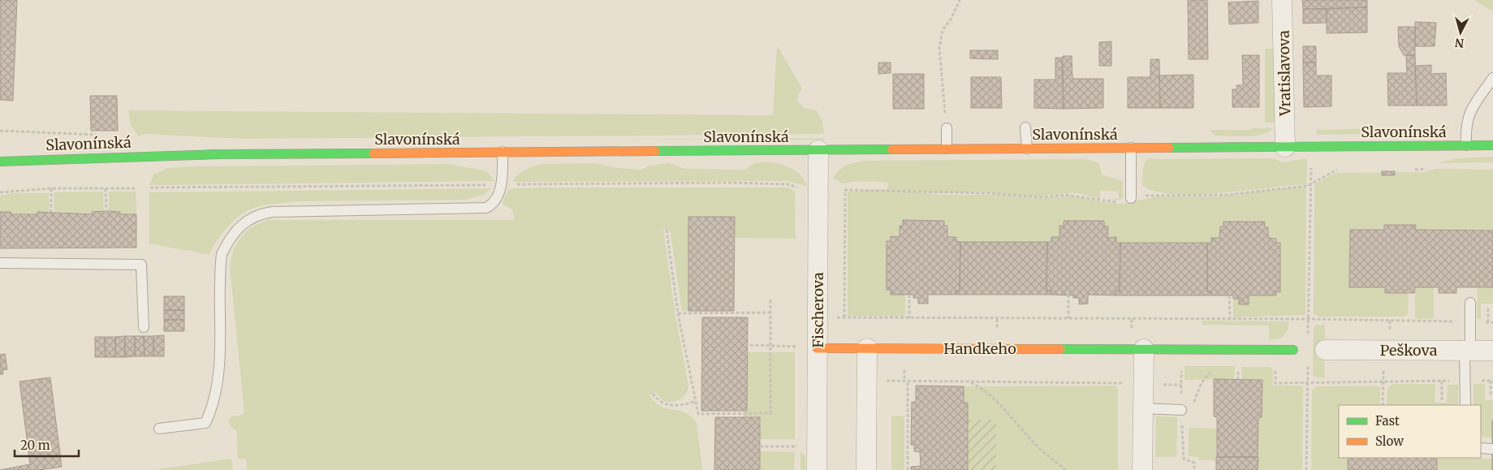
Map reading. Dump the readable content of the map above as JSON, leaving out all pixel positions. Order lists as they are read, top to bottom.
{
  "streets": {
    "main road": ["Slavonínská", "Handkeho"],
    "street": ["Vratislavova", "Fischerova", "Peškova"]
  },
  "crossings": [
    ["Vratislavova", "Slavonínská"],
    ["Slavonínská", "Fischerova"],
    ["Fischerova", "Handkeho"]
  ],
  "legend": ["Fast", "Slow"],
  "scale_bar": "20 m",
  "north": "bottom"
}
